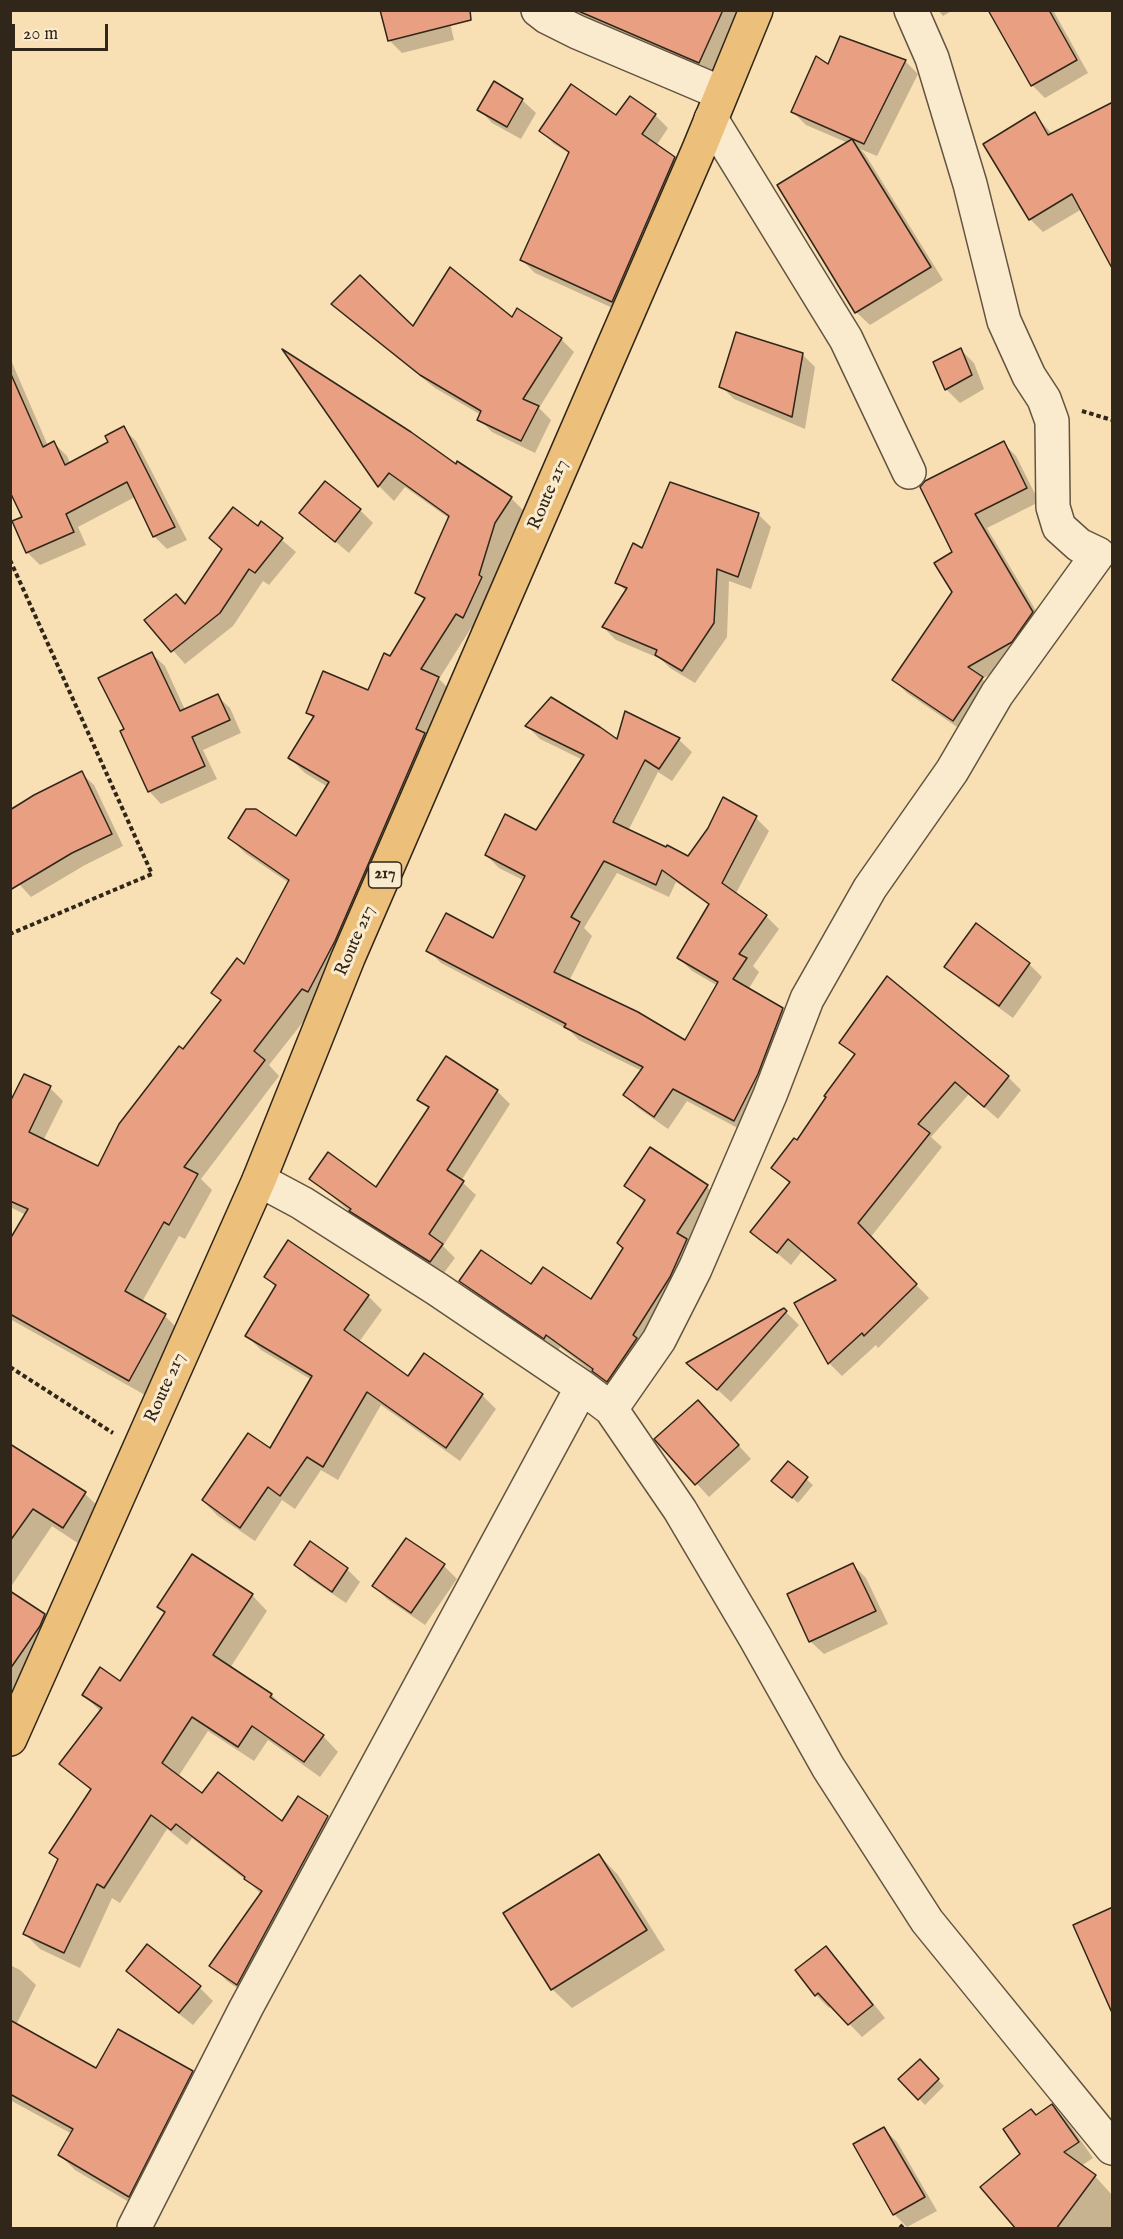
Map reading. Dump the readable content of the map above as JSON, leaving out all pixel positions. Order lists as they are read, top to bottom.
{
  "streets": {
    "main road": ["Route 217", "217"]
  },
  "scale_bar": "20 m"
}
